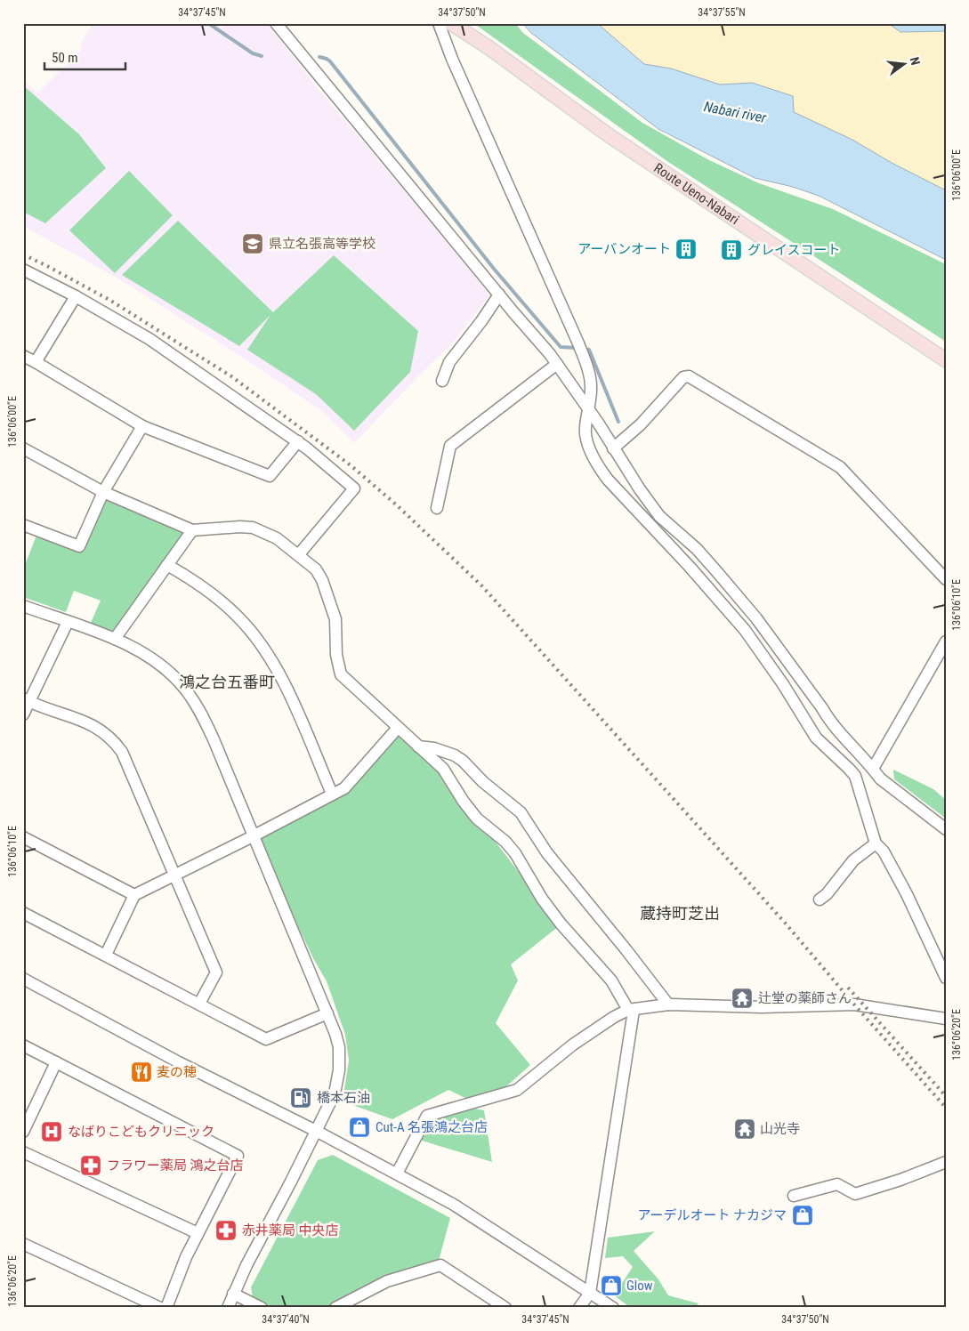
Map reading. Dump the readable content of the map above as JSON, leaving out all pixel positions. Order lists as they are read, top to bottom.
{
  "streets": {
    "main road": ["Route Ueno-Nabari"]
  },
  "districts": ["鴻之台五番町", "蔵持町芝出"],
  "water": ["Nabari river"],
  "places": {
    "school or university": ["県立名張高等学校"],
    "building": ["アーバンオート", "グレイスコート"],
    "temple": ["辻堂の薬師さん", "山光寺"],
    "restaurant": ["麦の穂"],
    "fuel station": ["橋本石油"],
    "shop": ["Cut-A 名張鴻之台店", "アーデルオート ナカジマ", "Glow"],
    "hospital": ["なばりこどもクリニック"],
    "pharmacy": ["フラワー薬局 鴻之台店", "赤井薬局 中央店"]
  },
  "scale_bar": "50 m",
  "north": "right",
  "coordinates": [
    "34°37'45\"N",
    "34°37'50\"N",
    "34°37'55\"N",
    "136°06'00\"E",
    "136°06'10\"E",
    "136°06'20\"E",
    "34°37'40\"N"
  ]
}
